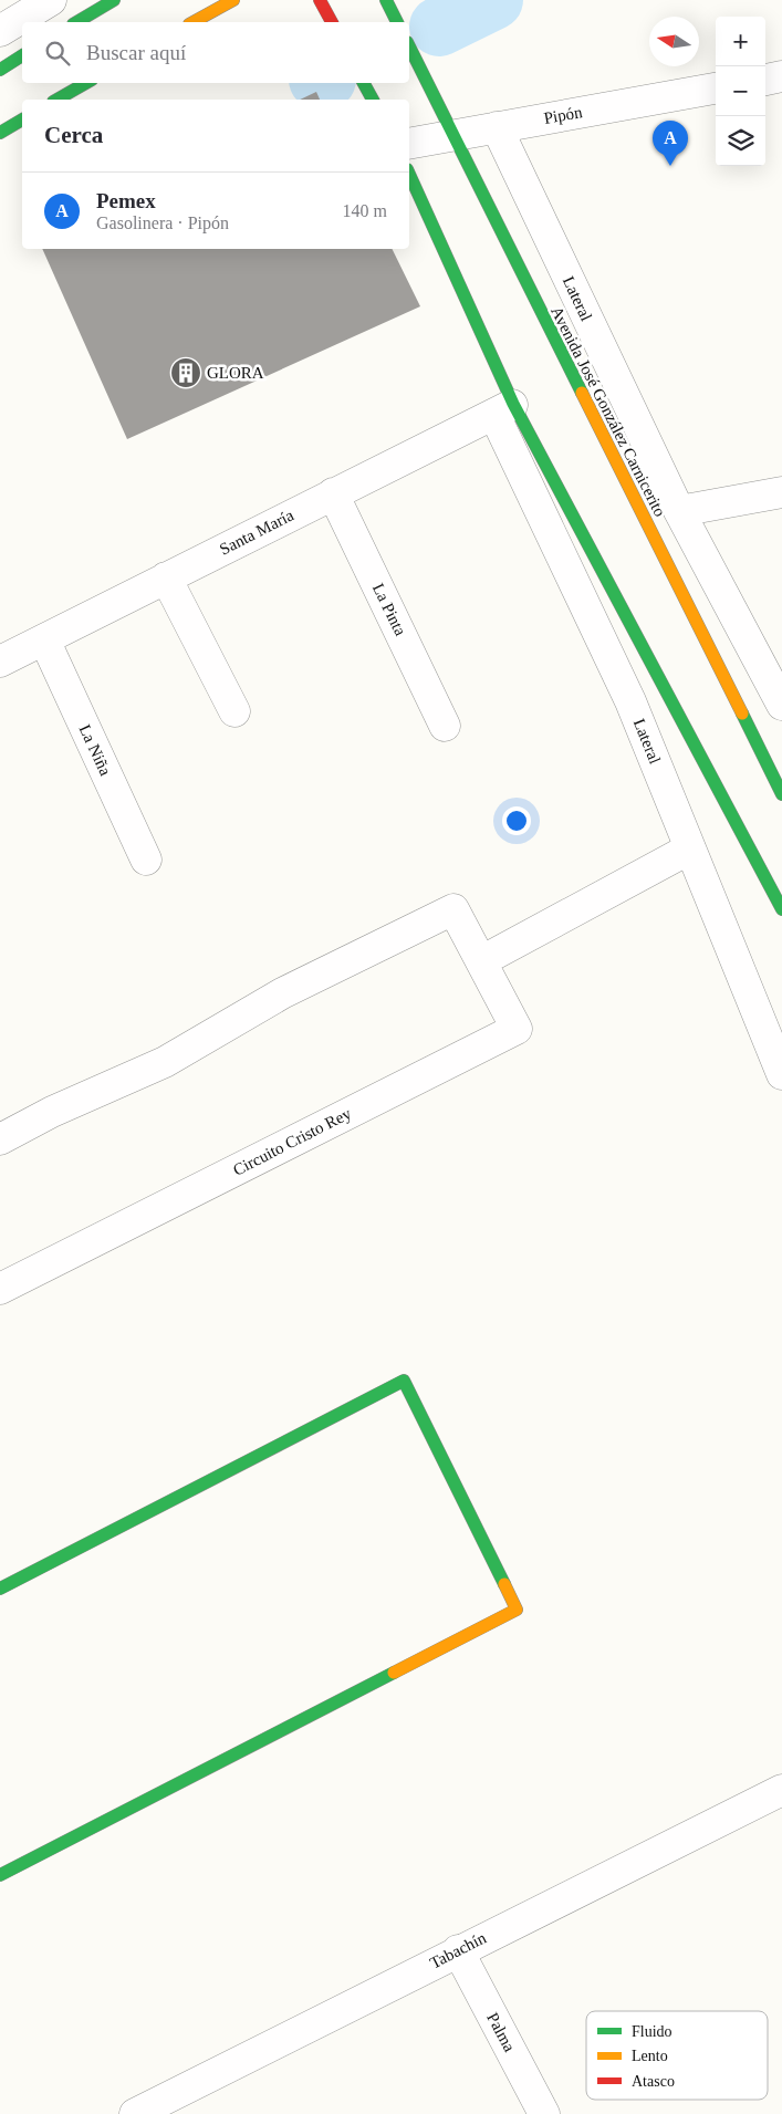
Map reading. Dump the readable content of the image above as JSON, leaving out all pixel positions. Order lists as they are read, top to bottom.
{
  "streets": {
    "street": [
      "Pipón",
      "Lateral",
      "Avenida José González Carnicerito",
      "Santa María",
      "La Pinta",
      "La Niña",
      "Circuito Cristo Rey",
      "Tabachín",
      "Palma"
    ]
  },
  "crossings": [
    ["Pipón", "Lateral"],
    ["Pipón", "Avenida José González Carnicerito"],
    ["Lateral", "Santa María"],
    ["Santa María", "La Pinta"],
    ["Santa María", "La Niña"],
    ["Tabachín", "Palma"]
  ],
  "places": {
    "building": ["GLORA"]
  },
  "legend": ["Fluido", "Lento", "Atasco"],
  "north": "left",
  "page": {
    "map_buttons": ["+", "−"],
    "search": "Buscar aquí",
    "heading": "Cerca",
    "pins": "A",
    "list": [
      {
        "mark": "A",
        "name": "Pemex",
        "note": "Gasolinera · Pipón",
        "value": "140 m"
      }
    ]
  }
}
